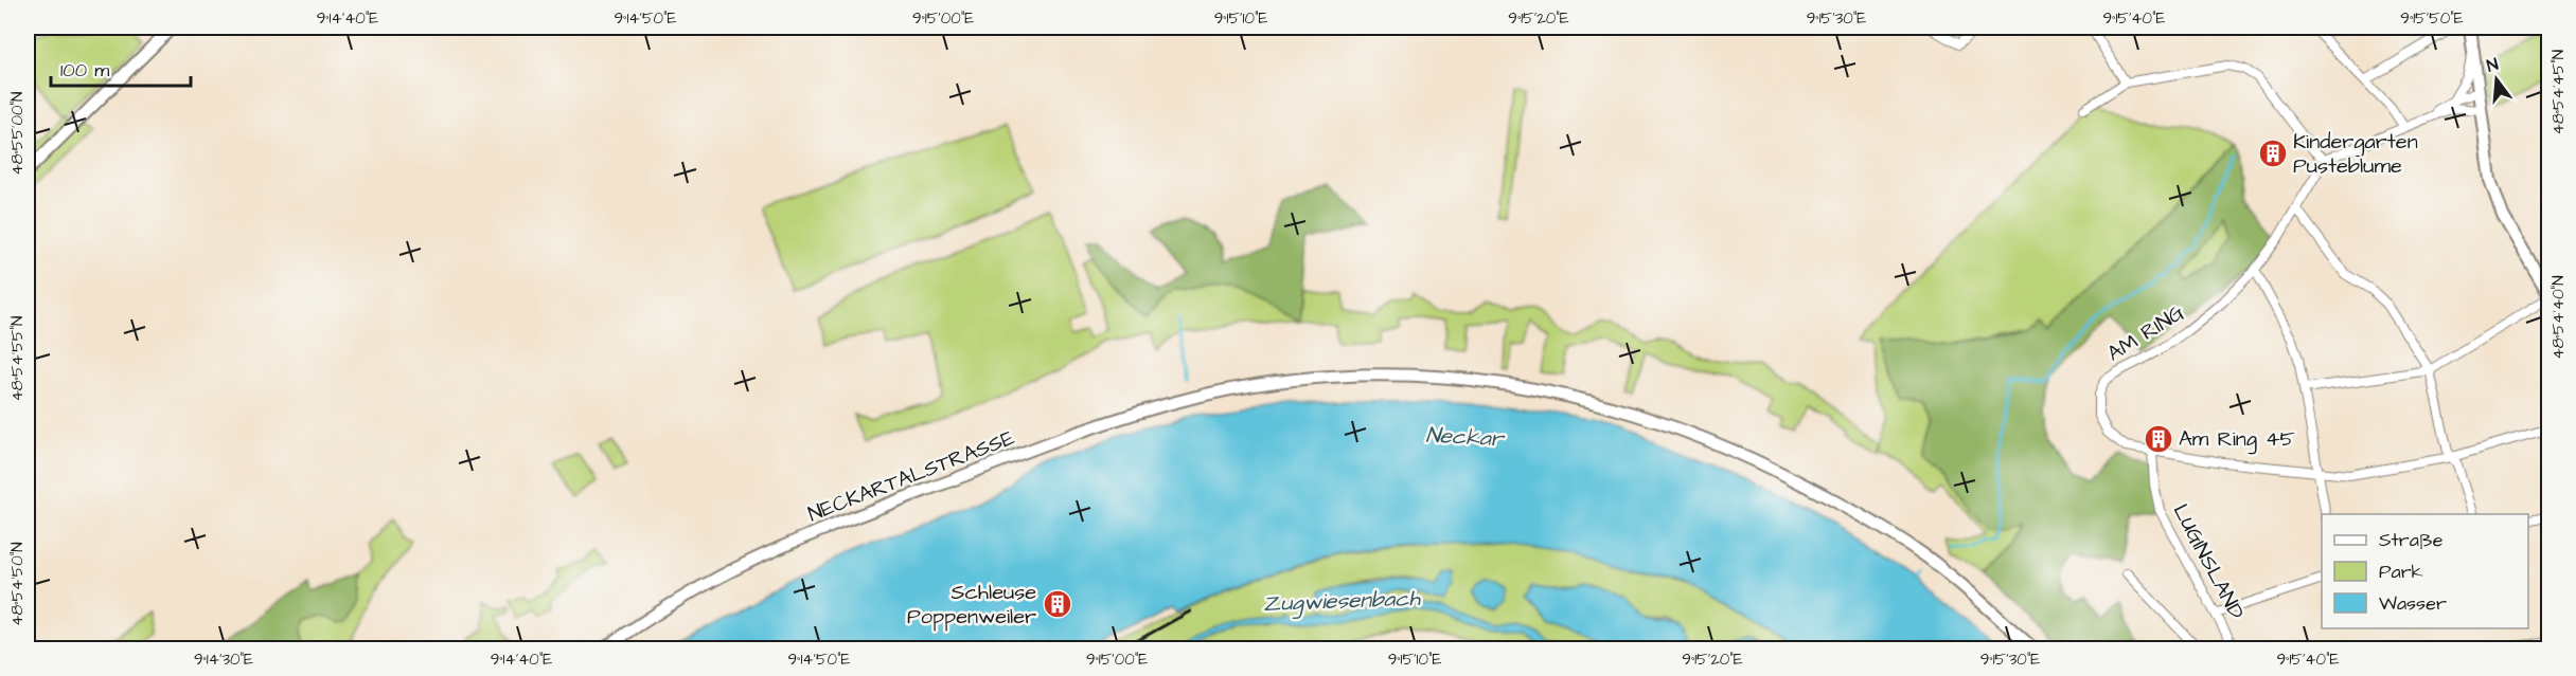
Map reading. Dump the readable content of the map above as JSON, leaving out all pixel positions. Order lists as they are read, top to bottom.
{
  "streets": {
    "main road": ["NECKARTALSTRASSE"],
    "street": ["AM RING", "LUGINSLAND"]
  },
  "crossings": [
    ["AM RING", "LUGINSLAND"]
  ],
  "water": ["Neckar", "Zugwiesenbach"],
  "places": {
    "building": ["Kindergarten Pusteblume", "Am Ring 45", "Schleuse Poppenweiler"]
  },
  "legend": ["Straße", "Park", "Wasser"],
  "scale_bar": "100 m",
  "north": "top",
  "coordinates": [
    "9°14'40\"E",
    "9°14'50\"E",
    "9°15'00\"E",
    "9°15'10\"E",
    "9°15'20\"E",
    "9°15'30\"E",
    "9°15'40\"E",
    "9°15'50\"E",
    "48°54'45\"N",
    "48°55'00\"N",
    "48°54'40\"N",
    "48°54'55\"N",
    "48°54'50\"N",
    "9°14'30\"E"
  ]
}
